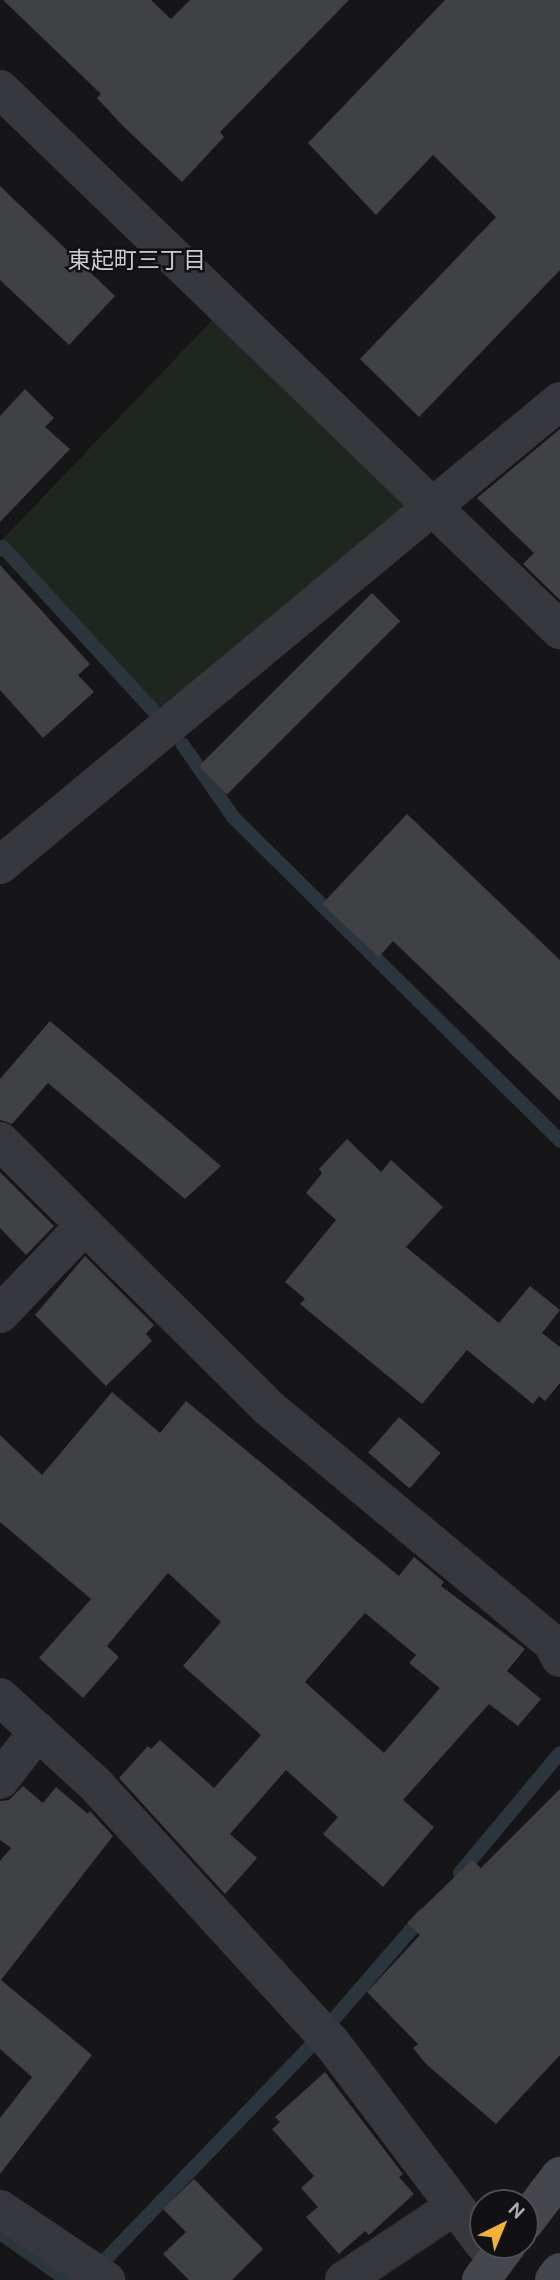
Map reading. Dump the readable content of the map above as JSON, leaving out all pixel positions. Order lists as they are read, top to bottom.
{
  "districts": ["東起町三丁目"],
  "north": "top right"
}
